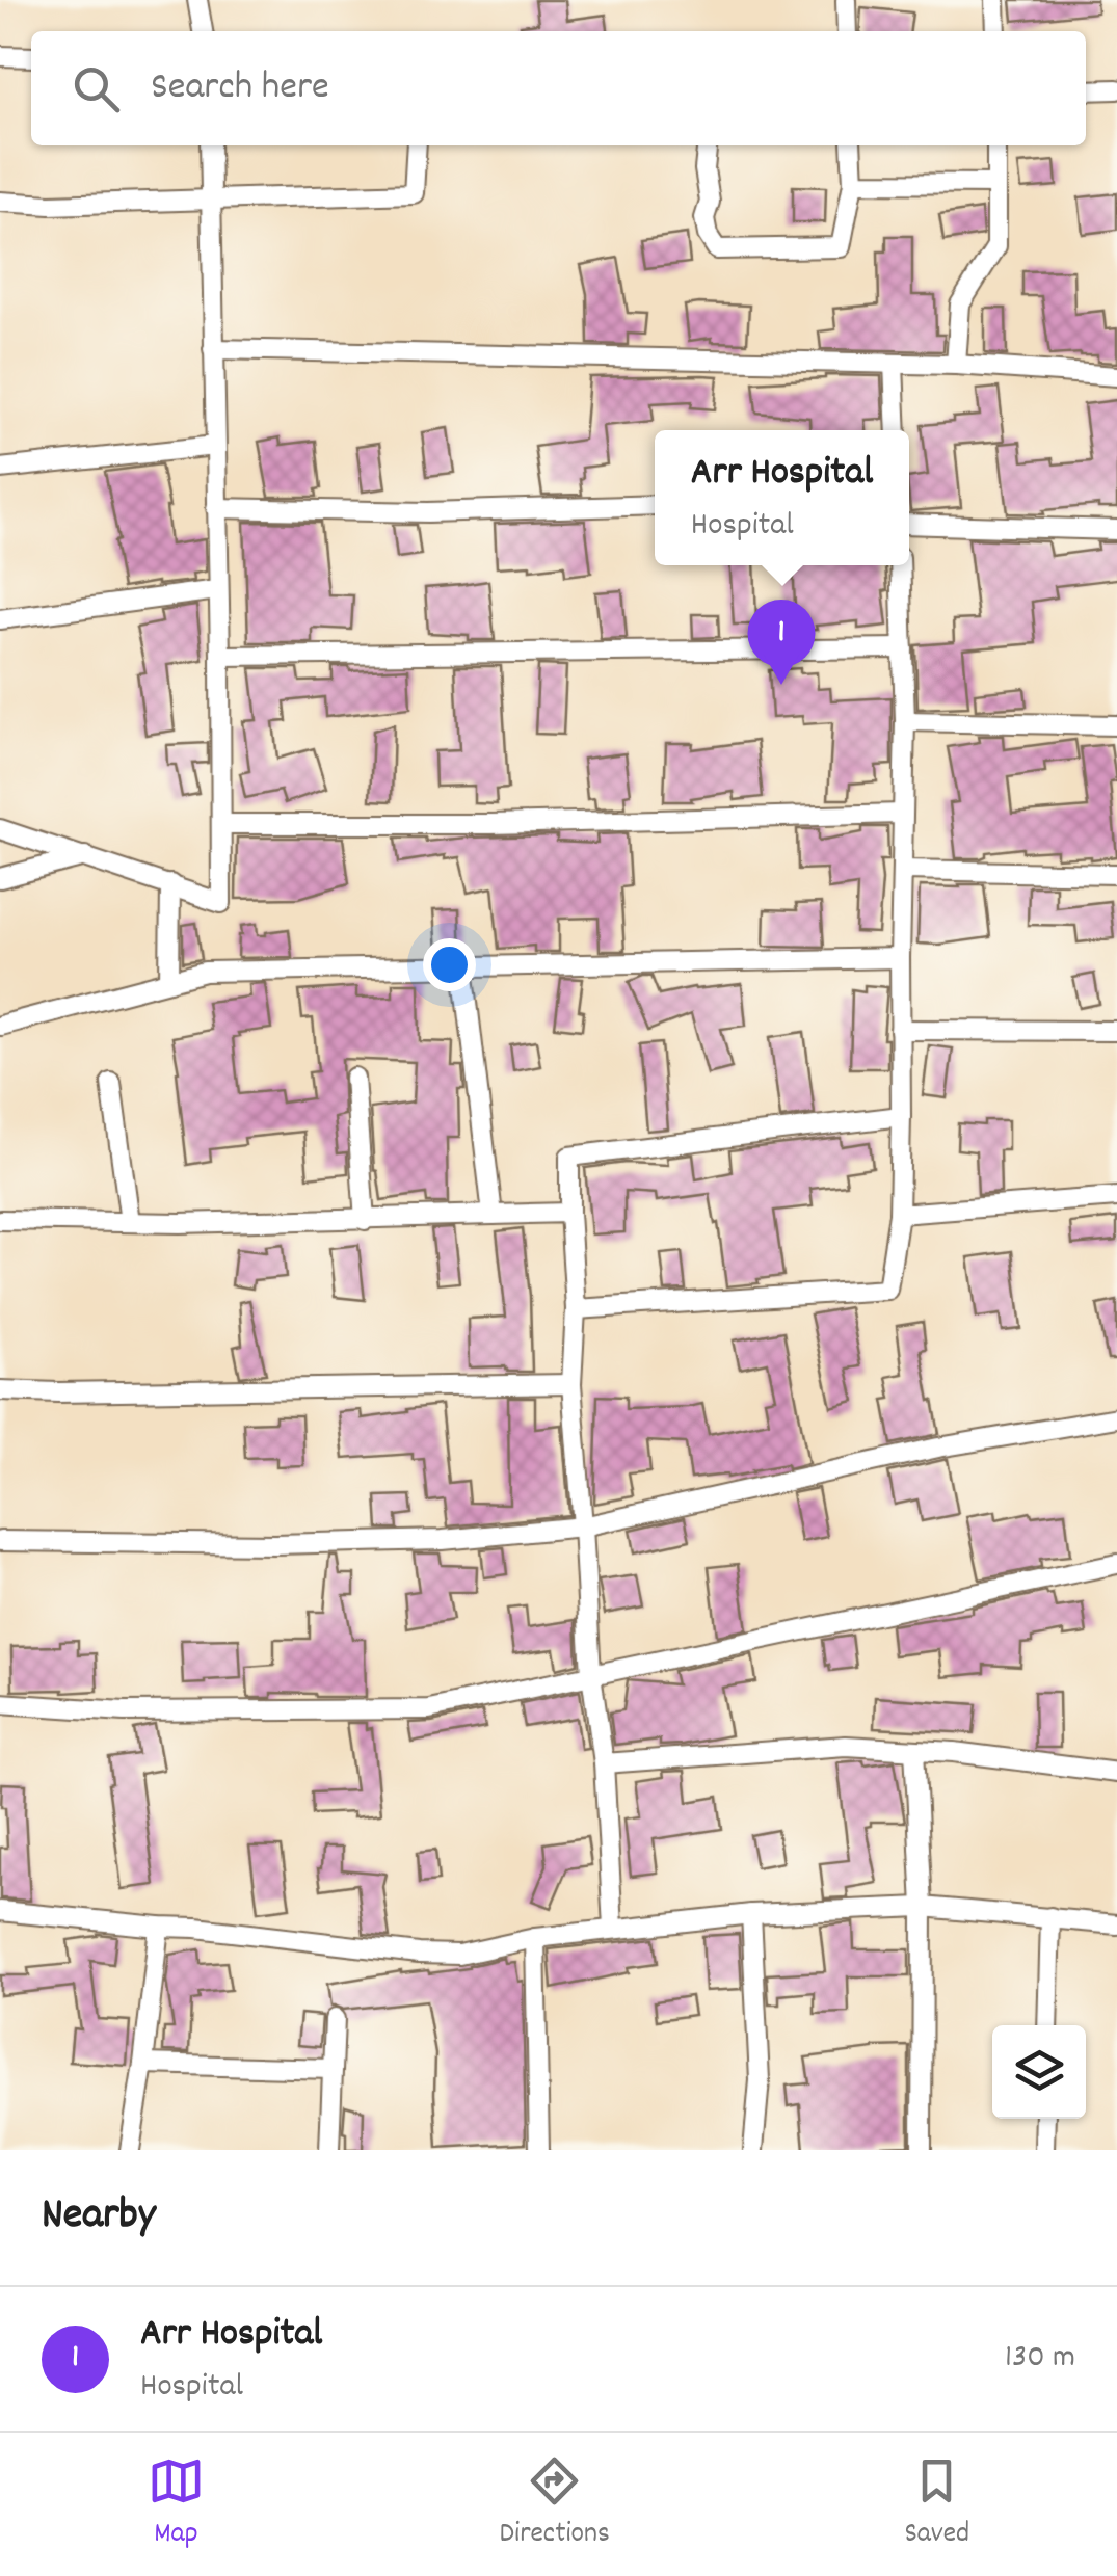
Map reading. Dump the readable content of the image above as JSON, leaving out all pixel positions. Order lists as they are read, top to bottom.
{
  "page": {
    "search": "Search here",
    "popup": ["Arr Hospital", "Hospital"],
    "pins": "1",
    "heading": "Nearby",
    "list": [
      {
        "mark": "1",
        "name": "Arr Hospital",
        "note": "Hospital",
        "value": "130 m"
      }
    ],
    "nav": ["Map", "Directions", "Saved"]
  }
}
